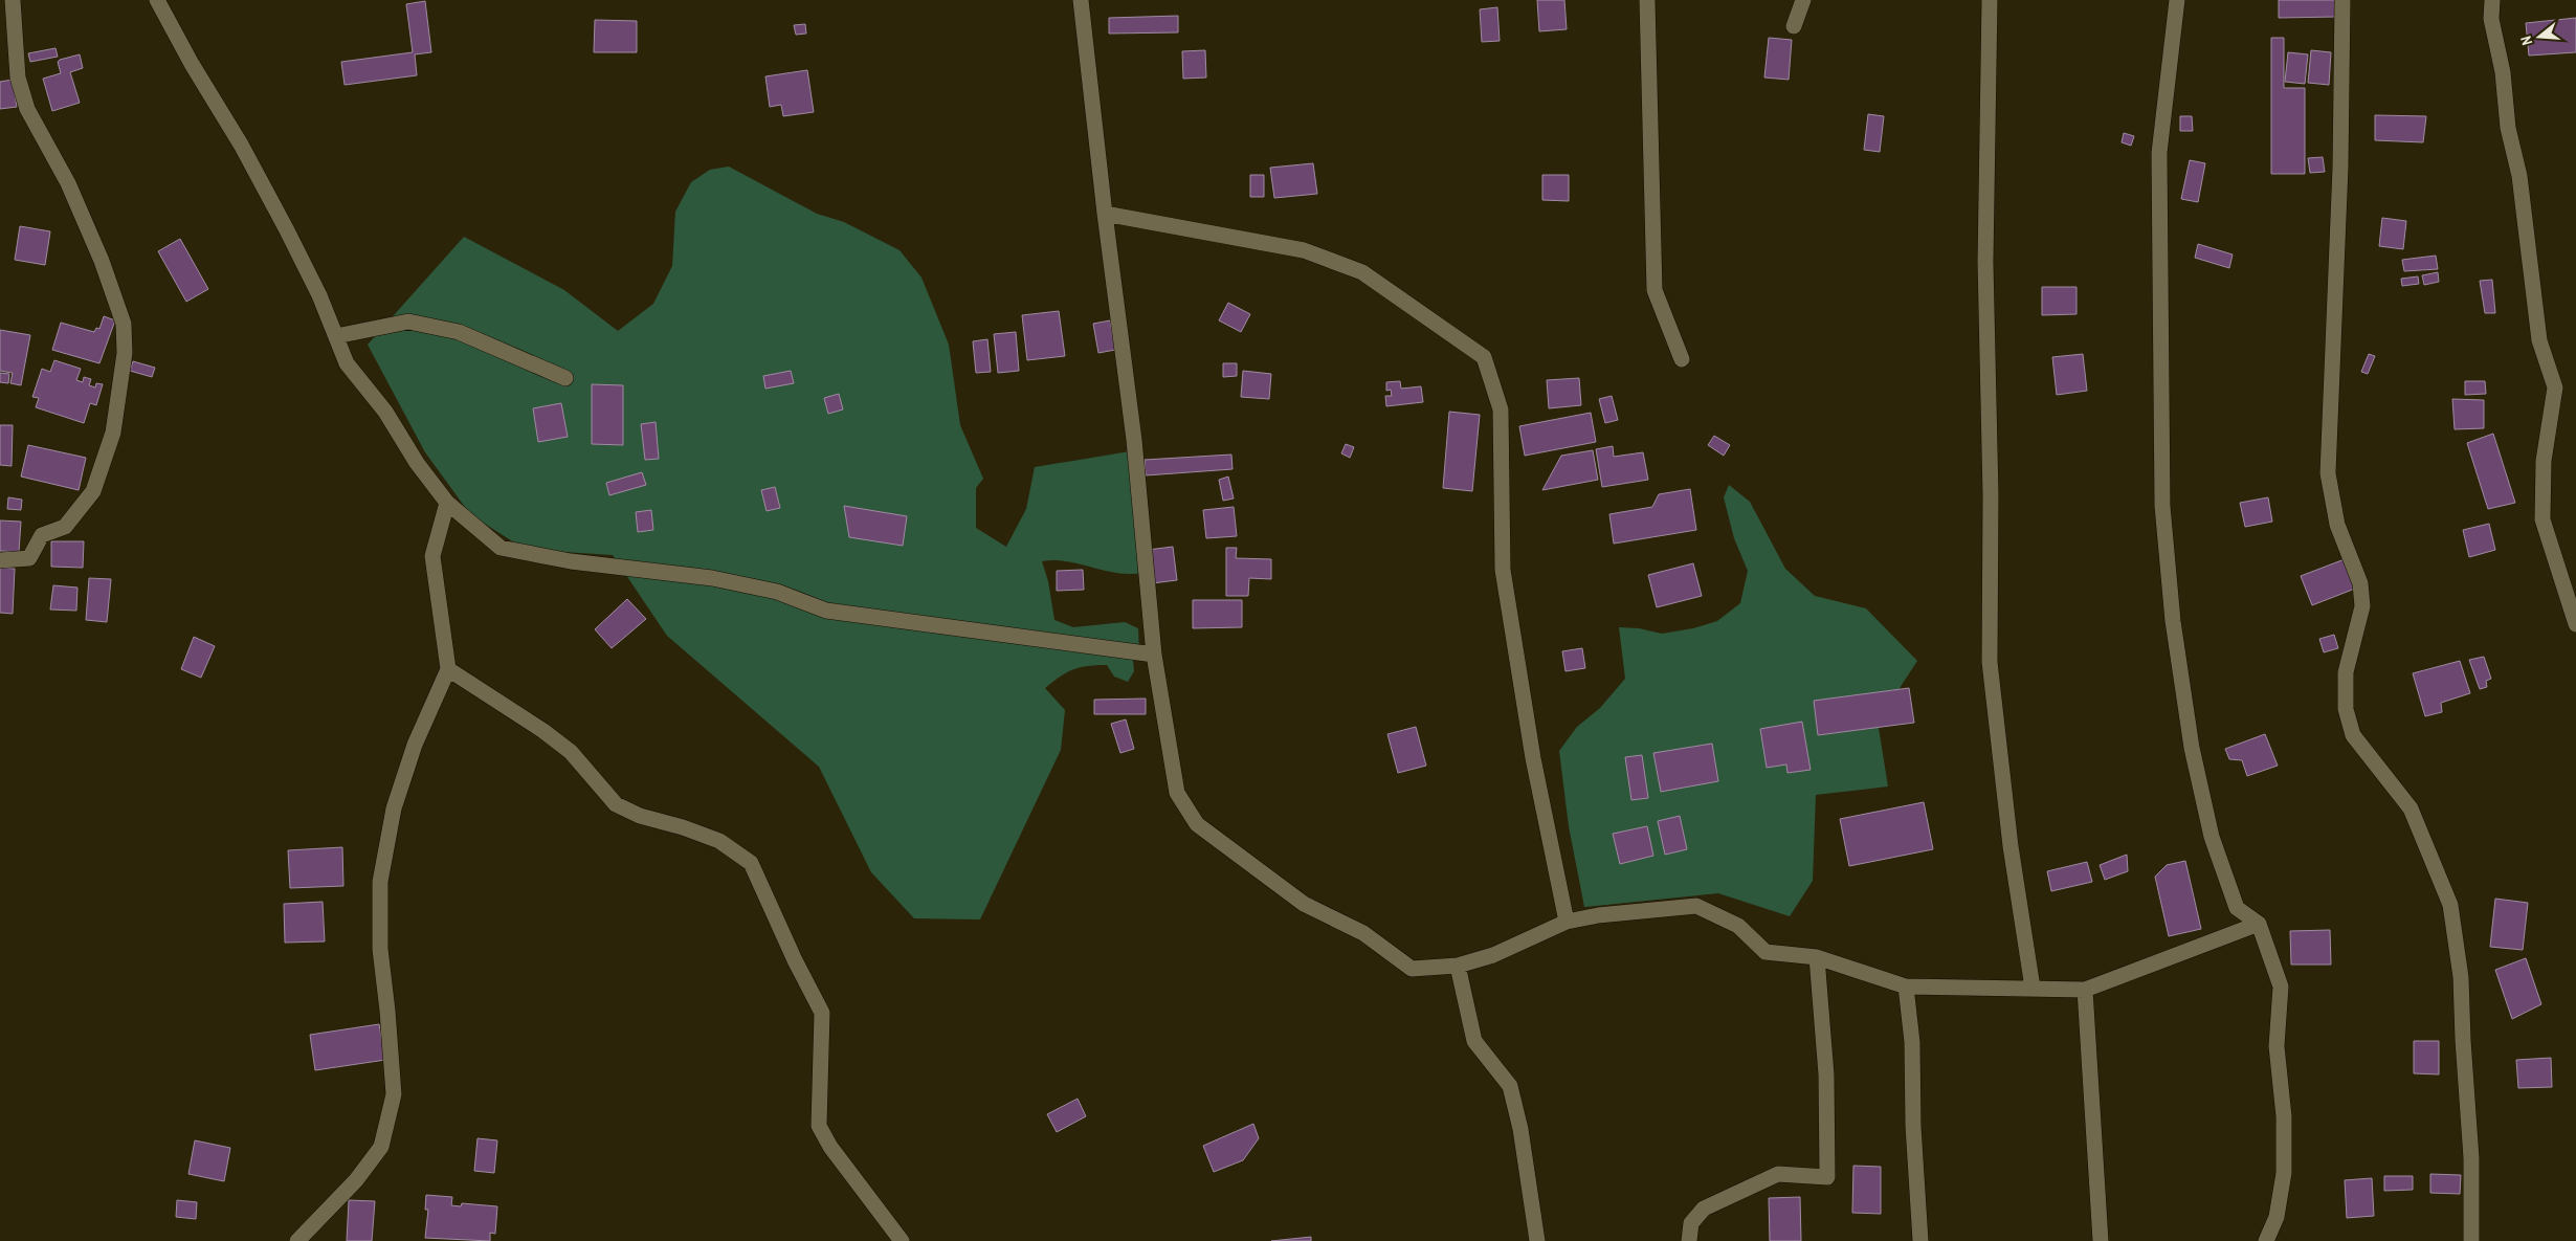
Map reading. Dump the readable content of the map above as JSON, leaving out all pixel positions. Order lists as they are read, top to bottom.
{
  "north": "left"
}
